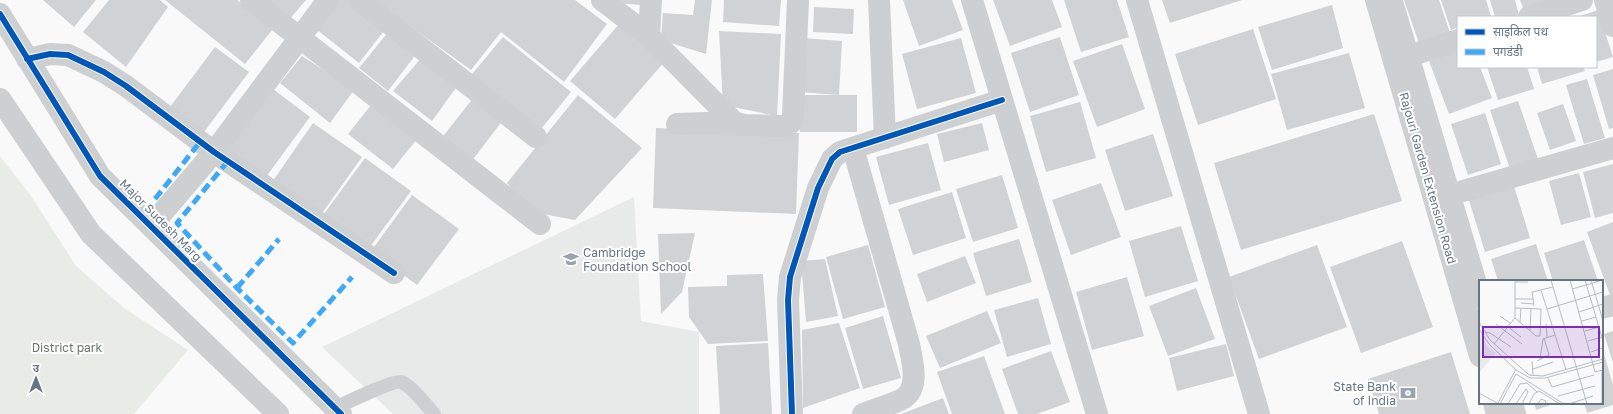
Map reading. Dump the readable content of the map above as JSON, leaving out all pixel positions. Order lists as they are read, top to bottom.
{
  "streets": {
    "street": ["Rajouri Garden Extension Road", "Major Sudesh Marg"]
  },
  "parks": ["District park"],
  "places": {
    "school or university": ["Cambridge Foundation School"],
    "bank": ["State Bank of India"]
  },
  "legend": ["साइकिल पथ", "पगडंडी"],
  "north": "top"
}
